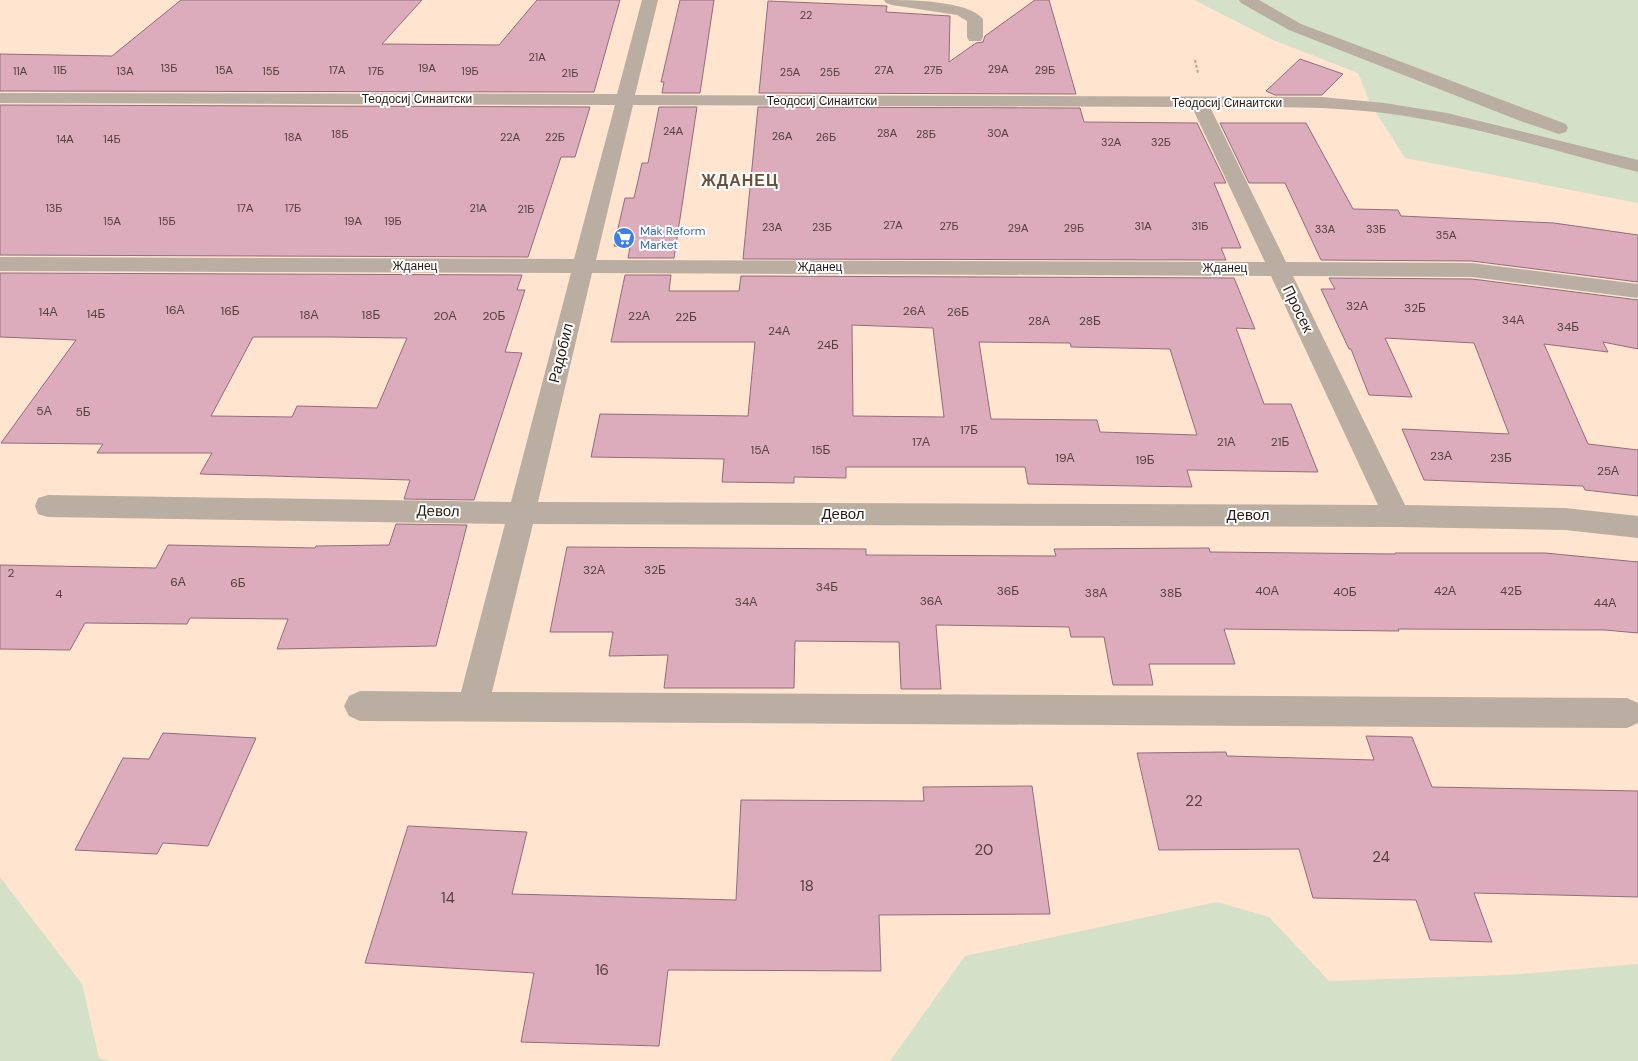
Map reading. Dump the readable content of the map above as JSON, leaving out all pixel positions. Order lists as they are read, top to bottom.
{
  "streets": {
    "street": [
      "Теодосиј Синаитски",
      "Жданец",
      "Просек",
      "Радобил",
      "Девол"
    ]
  },
  "crossings": [
    ["Теодосиј Синаитски", "Просек"],
    ["Теодосиј Синаитски", "Радобил"],
    ["Жданец", "Просек"],
    ["Жданец", "Радобил"],
    ["Просек", "Девол"],
    ["Радобил", "Девол"]
  ],
  "districts": ["ЖДАНЕЦ"],
  "places": {
    "supermarket": ["Mak Reform Market"]
  },
  "house_numbers": [
    "22",
    "21А",
    "13Б",
    "19А",
    "29А",
    "11Б",
    "15А",
    "17А",
    "27А",
    "27Б",
    "29Б",
    "11А",
    "13А",
    "15Б",
    "17Б",
    "19Б",
    "25А",
    "25Б",
    "21Б",
    "24А",
    "28А",
    "30А",
    "18Б",
    "28Б",
    "26А",
    "18А",
    "22А",
    "22Б",
    "26Б",
    "14А",
    "14Б",
    "32А",
    "32Б",
    "13Б",
    "17А",
    "17Б",
    "21А",
    "21Б",
    "15А",
    "15Б",
    "19А",
    "19Б",
    "27А",
    "27Б",
    "31А",
    "31Б",
    "23А",
    "23Б",
    "29А",
    "29Б",
    "33А",
    "33Б",
    "35А",
    "32А",
    "32Б",
    "16А",
    "16Б",
    "26А",
    "14А",
    "26Б",
    "14Б",
    "18А",
    "18Б",
    "20А",
    "20Б",
    "22А",
    "22Б",
    "34А",
    "28А",
    "28Б",
    "34Б",
    "24А",
    "24Б",
    "5А",
    "5Б",
    "17Б",
    "17А",
    "21А",
    "21Б",
    "15А",
    "15Б",
    "23А",
    "19А",
    "23Б",
    "19Б",
    "25А",
    "32А",
    "32Б",
    "2",
    "6А",
    "6Б",
    "34Б",
    "36Б",
    "40А",
    "42А",
    "42Б",
    "40Б",
    "38А",
    "38Б",
    "4",
    "36А",
    "34А",
    "44А",
    "22",
    "20",
    "24",
    "18",
    "14",
    "16"
  ]
}
